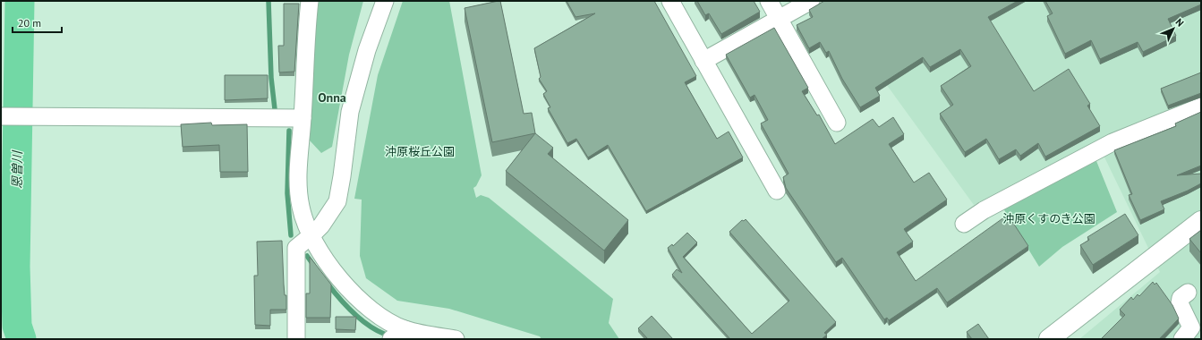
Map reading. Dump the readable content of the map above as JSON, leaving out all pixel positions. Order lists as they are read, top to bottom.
{
  "districts": ["Onna"],
  "water": ["恩曽川"],
  "parks": ["沖原桜丘公園", "沖原くすのき公園"],
  "scale_bar": "20 m",
  "north": "top right"
}
